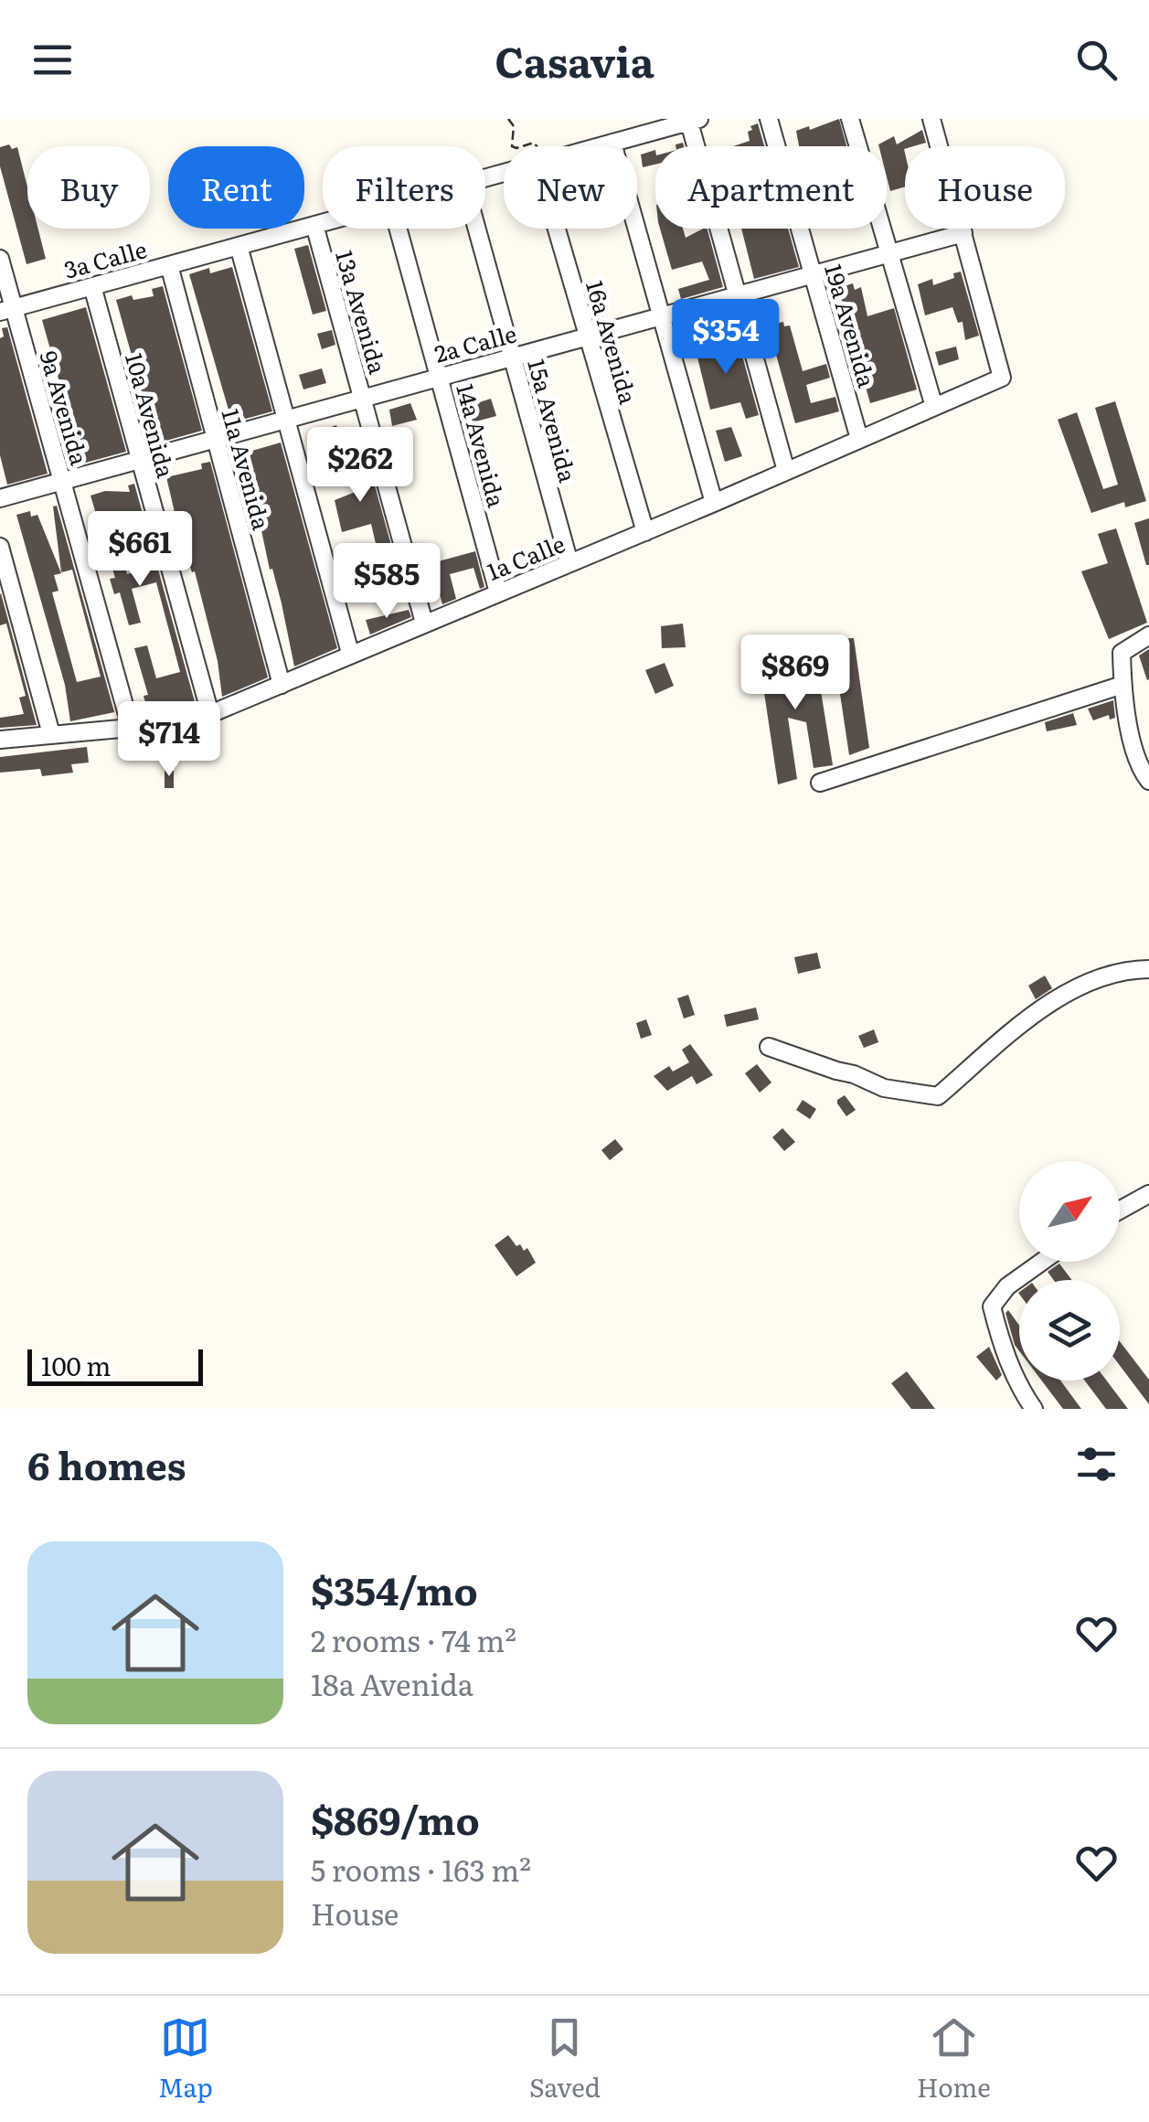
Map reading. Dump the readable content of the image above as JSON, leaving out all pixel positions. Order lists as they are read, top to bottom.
{
  "streets": {
    "street": [
      "3a Calle",
      "13a Avenida",
      "19a Avenida",
      "16a Avenida",
      "2a Calle",
      "9a Avenida",
      "10a Avenida",
      "15a Avenida",
      "14a Avenida",
      "11a Avenida",
      "1a Calle"
    ]
  },
  "crossings": [
    ["3a Calle", "13a Avenida"],
    ["3a Calle", "9a Avenida"],
    ["3a Calle", "10a Avenida"],
    ["3a Calle", "11a Avenida"],
    ["13a Avenida", "2a Calle"],
    ["13a Avenida", "1a Calle"],
    ["19a Avenida", "2a Calle"],
    ["19a Avenida", "1a Calle"],
    ["16a Avenida", "2a Calle"],
    ["16a Avenida", "1a Calle"],
    ["2a Calle", "9a Avenida"],
    ["2a Calle", "10a Avenida"],
    ["2a Calle", "15a Avenida"],
    ["2a Calle", "14a Avenida"],
    ["2a Calle", "11a Avenida"],
    ["2a Calle", "1a Calle"],
    ["9a Avenida", "1a Calle"],
    ["10a Avenida", "1a Calle"],
    ["15a Avenida", "1a Calle"],
    ["14a Avenida", "1a Calle"],
    ["11a Avenida", "1a Calle"]
  ],
  "scale_bar": "100 m",
  "north": "top right",
  "page": {
    "header": "Casavia",
    "chip": [
      "Buy",
      "Rent",
      "Filters",
      "New",
      "Apartment",
      "House"
    ],
    "price": [
      "$354",
      "$262",
      "$661",
      "$585",
      "$869",
      "$714"
    ],
    "scale": "100 m",
    "heading": "6 homes",
    "list": [
      {
        "name": "$354/mo",
        "note": "2 rooms · 74 m² · 18a Avenida"
      },
      {
        "name": "$869/mo",
        "note": "5 rooms · 163 m² · House"
      }
    ],
    "tabs": ["Map", "Saved", "Home"]
  }
}
